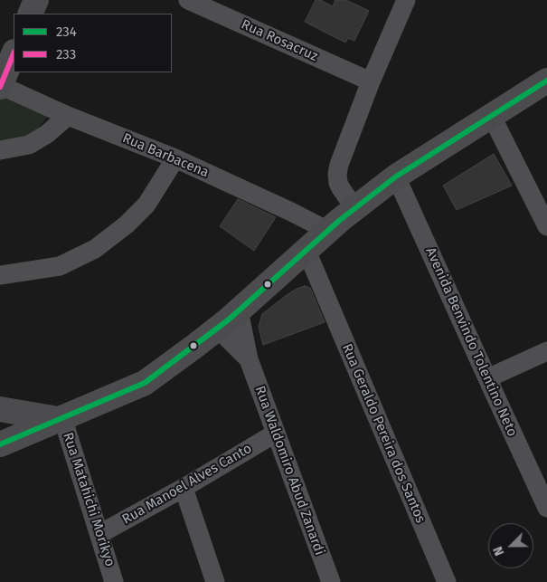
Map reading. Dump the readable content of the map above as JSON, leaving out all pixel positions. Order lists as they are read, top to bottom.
{
  "streets": {
    "street": [
      "Rua Rosacruz",
      "Rua Barbacena",
      "Avenida Benvindo Tolentino Neto",
      "Rua Geraldo Pereira dos Santos",
      "Rua Waldomiro Abud Zanardi",
      "Rua Manoel Alves Canto",
      "Rua Matahichi Morikyo"
    ]
  },
  "crossings": [
    ["Rua Waldomiro Abud Zanardi", "Rua Manoel Alves Canto"],
    ["Rua Manoel Alves Canto", "Rua Matahichi Morikyo"]
  ],
  "lines": ["transit line 233", "transit line 234"],
  "legend": ["234", "233"],
  "north": "bottom left"
}
